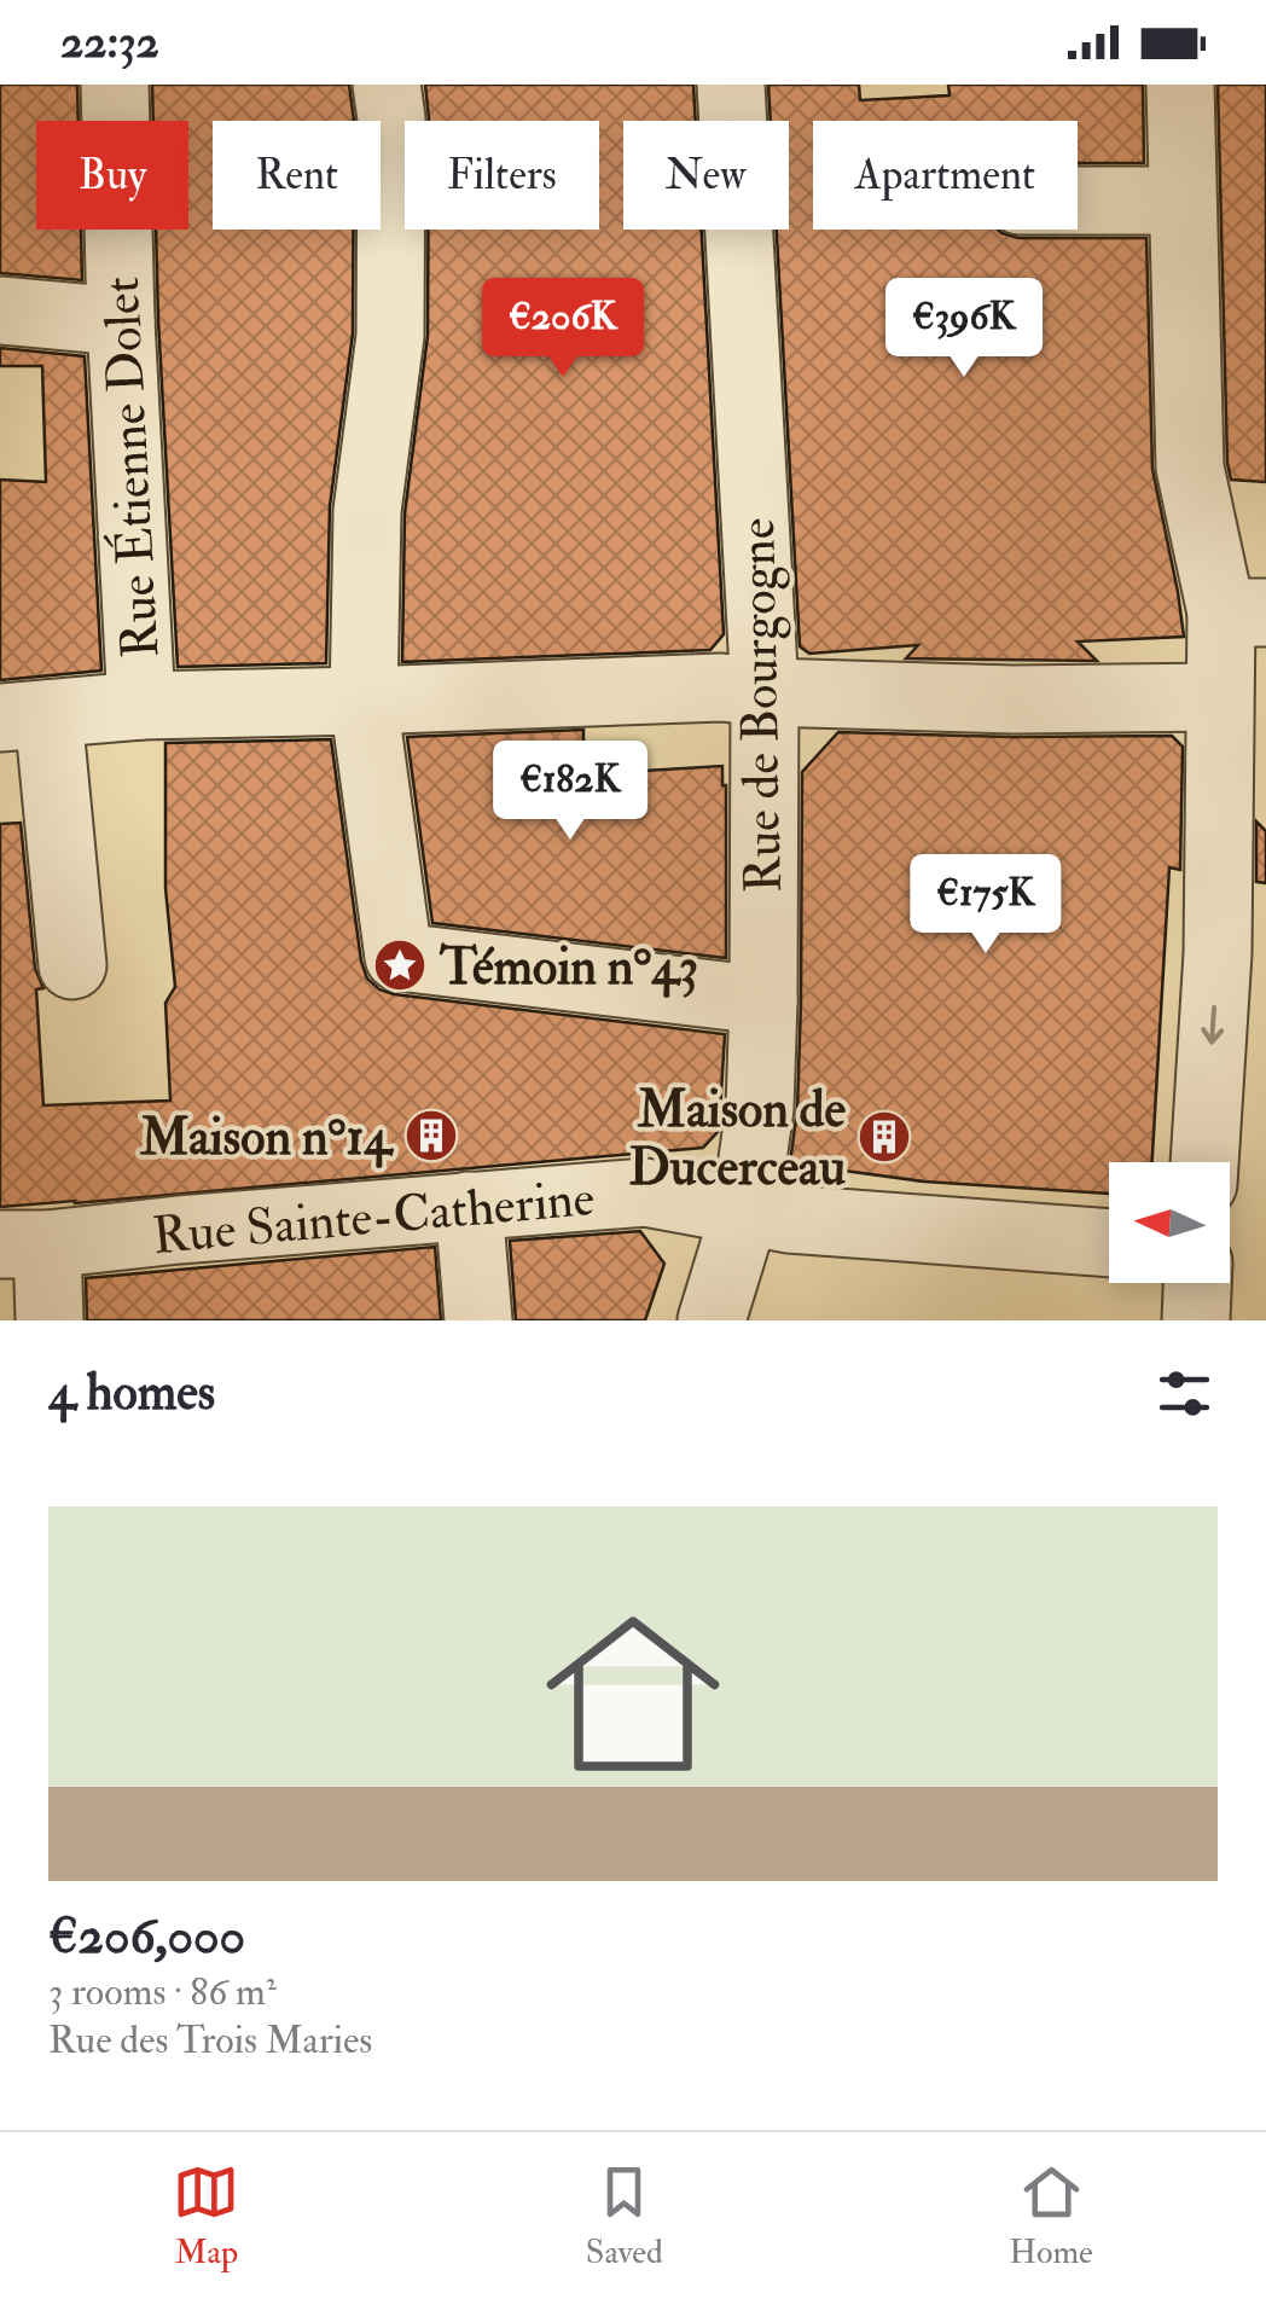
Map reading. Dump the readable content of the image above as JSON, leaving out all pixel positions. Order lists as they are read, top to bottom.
{
  "streets": {
    "street": ["Rue Étienne Dolet", "Rue de Bourgogne", "Rue Sainte-Catherine"]
  },
  "crossings": [
    ["Rue de Bourgogne", "Rue Sainte-Catherine"]
  ],
  "places": {
    "place": ["Témoin n°43"],
    "building": ["Maison n°14", "Maison de Ducerceau"]
  },
  "north": "left",
  "page": {
    "status": "22:32",
    "chip": [
      "Buy",
      "Rent",
      "Filters",
      "New",
      "Apartment"
    ],
    "price": [
      "€206K",
      "€396K",
      "€182K",
      "€175K"
    ],
    "heading": "4 homes",
    "list": [
      {
        "name": "€206,000",
        "note": "3 rooms · 86 m² · Rue des Trois Maries"
      }
    ],
    "tabs": ["Map", "Saved", "Home"]
  }
}
